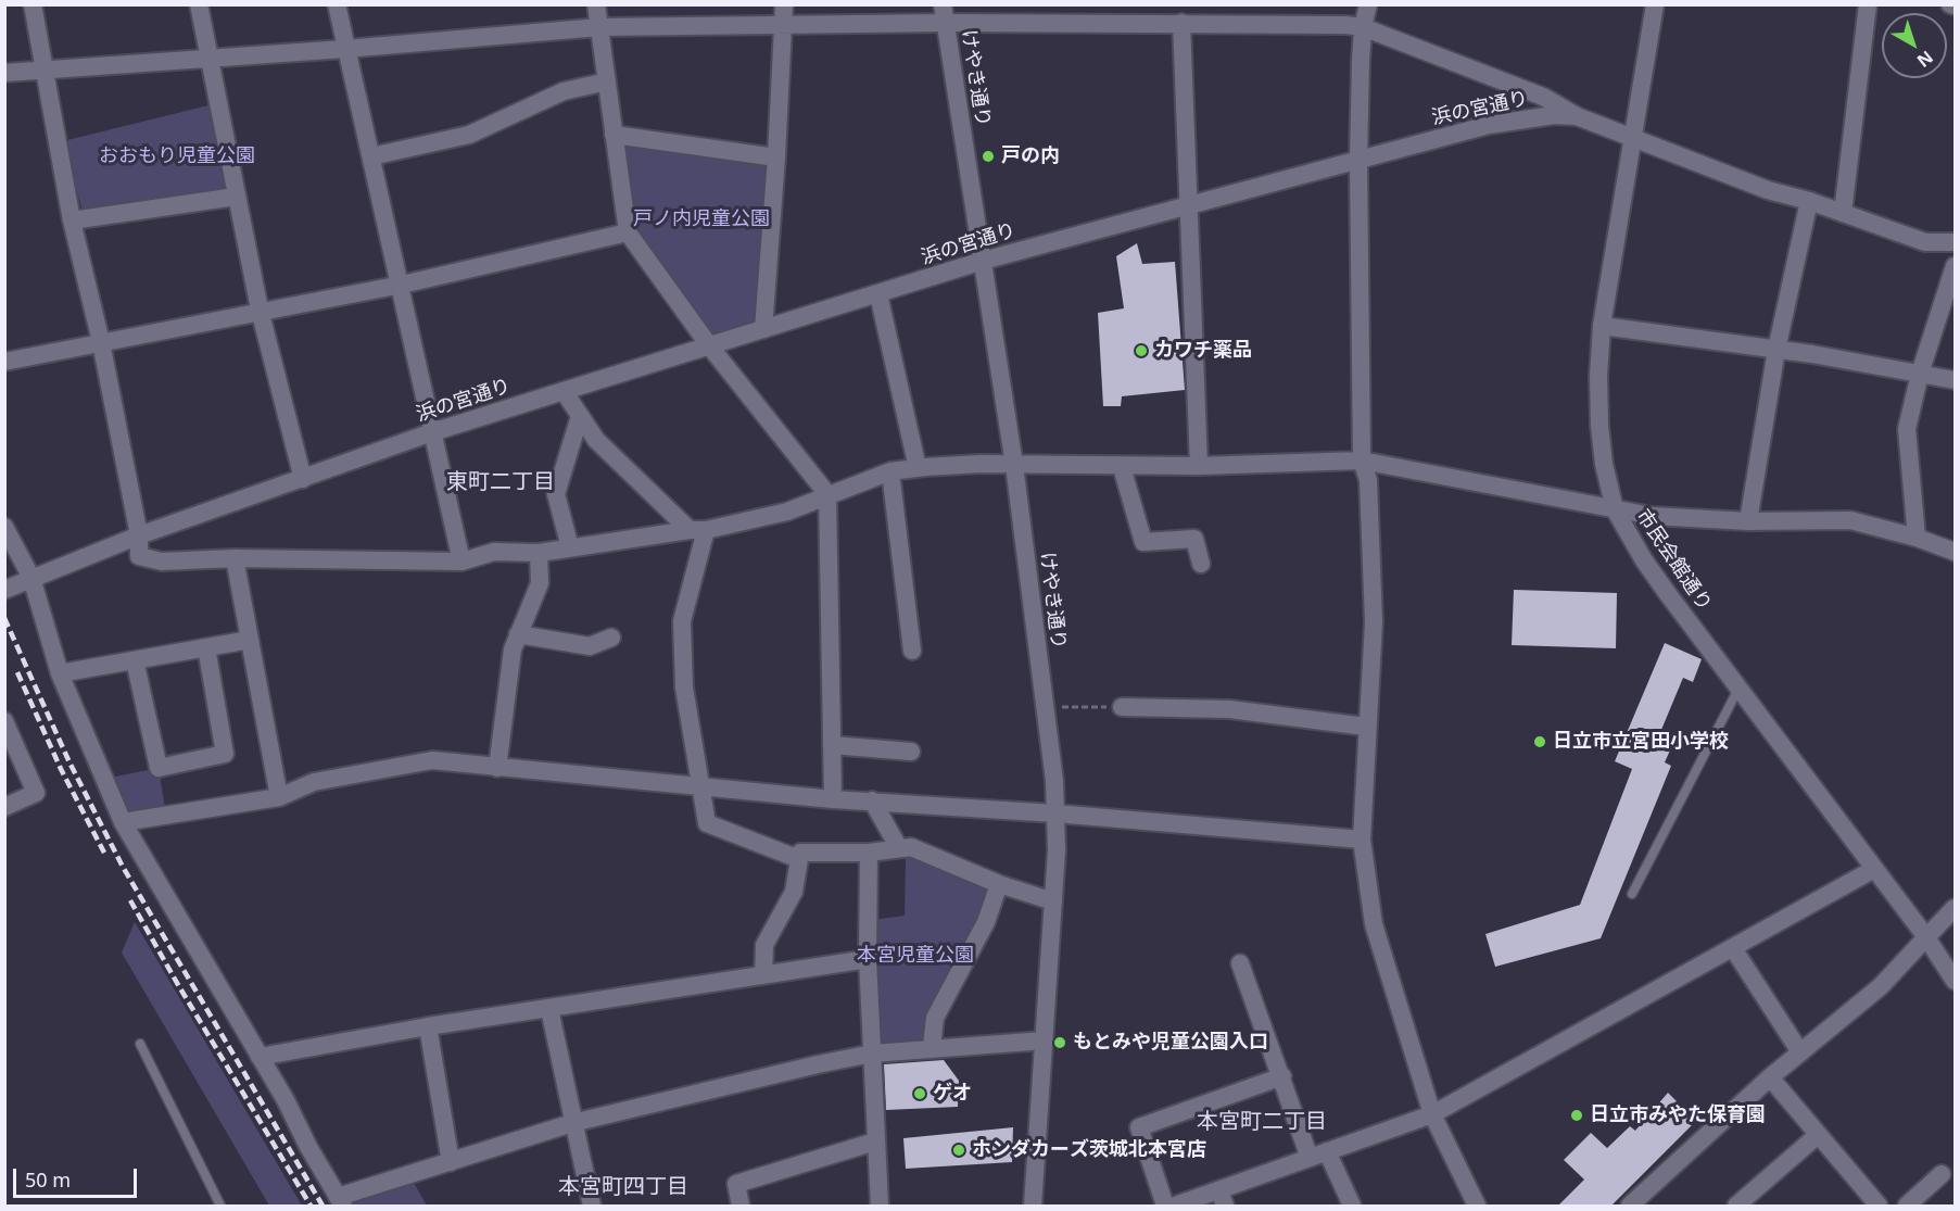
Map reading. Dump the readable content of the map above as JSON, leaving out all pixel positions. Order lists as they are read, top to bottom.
{
  "streets": {
    "street": ["けやき通り", "浜の宮通り", "市民会館通り"]
  },
  "crossings": [
    ["けやき通り", "浜の宮通り"],
    ["浜の宮通り", "市民会館通り"]
  ],
  "districts": ["東町二丁目", "本宮町二丁目", "本宮町四丁目"],
  "parks": ["おおもり児童公園", "戸ノ内児童公園", "本宮児童公園"],
  "places": [
    "戸の内",
    "カワチ薬品",
    "日立市立宮田小学校",
    "もとみや児童公園入口",
    "ゲオ",
    "日立市みやた保育園",
    "ホンダカーズ茨城北本宮店"
  ],
  "scale_bar": "50 m",
  "north": "bottom right"
}
